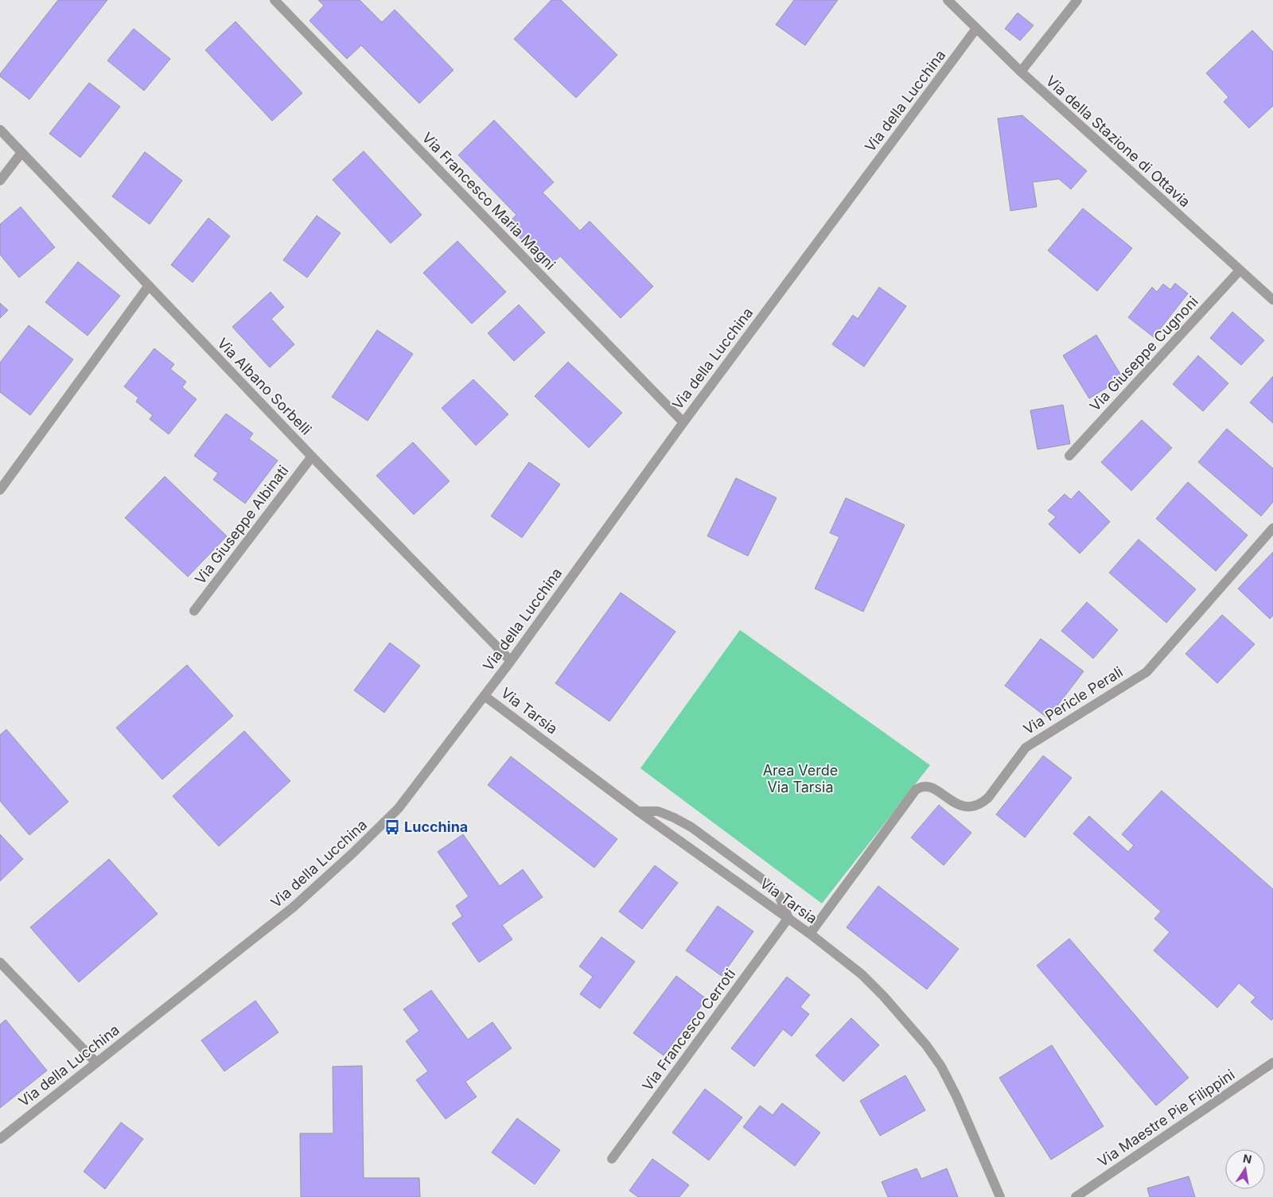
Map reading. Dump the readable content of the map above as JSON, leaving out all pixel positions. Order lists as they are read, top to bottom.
{
  "streets": {
    "street": [
      "Via della Lucchina",
      "Via della Stazione di Ottavia",
      "Via Francesco Maria Magni",
      "Via Giuseppe Cugnoni",
      "Via Albano Sorbelli",
      "Via Giuseppe Albinati",
      "Via Pericle Perali",
      "Via Tarsia",
      "Via Francesco Cerroti",
      "Via Maestre Pie Filippini"
    ]
  },
  "crossings": [
    ["Via della Lucchina", "Via della Stazione di Ottavia"],
    ["Via della Lucchina", "Via Francesco Maria Magni"],
    ["Via della Lucchina", "Via Albano Sorbelli"],
    ["Via della Lucchina", "Via Tarsia"],
    ["Via della Stazione di Ottavia", "Via Giuseppe Cugnoni"],
    ["Via Albano Sorbelli", "Via Giuseppe Albinati"],
    ["Via Pericle Perali", "Via Tarsia"],
    ["Via Tarsia", "Via Francesco Cerroti"]
  ],
  "parks": ["Area Verde Via Tarsia"],
  "places": {
    "bus stop": ["Lucchina"]
  },
  "north": "top"
}
